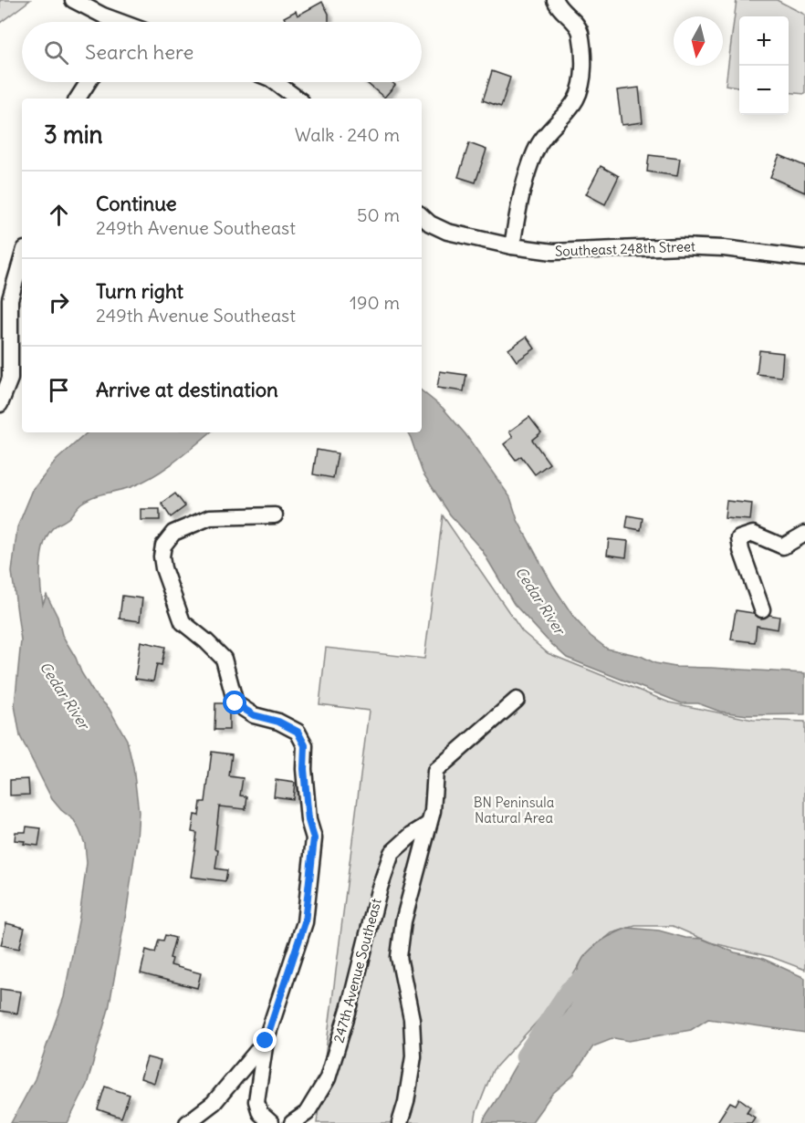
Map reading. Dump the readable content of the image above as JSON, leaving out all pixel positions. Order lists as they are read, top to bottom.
{
  "streets": {
    "street": ["Southeast 248th Street", "247th Avenue Southeast"]
  },
  "water": ["Cedar River"],
  "parks": ["BN Peninsula Natural Area"],
  "north": "bottom",
  "page": {
    "map_buttons": ["+", "−"],
    "search": "Search here",
    "heading": ["3 min", "Walk · 240 m"],
    "list": [
      ["Continue", "249th Avenue Southeast", "50 m"],
      ["Turn right", "249th Avenue Southeast", "190 m"],
      "Arrive at destination"
    ]
  }
}
